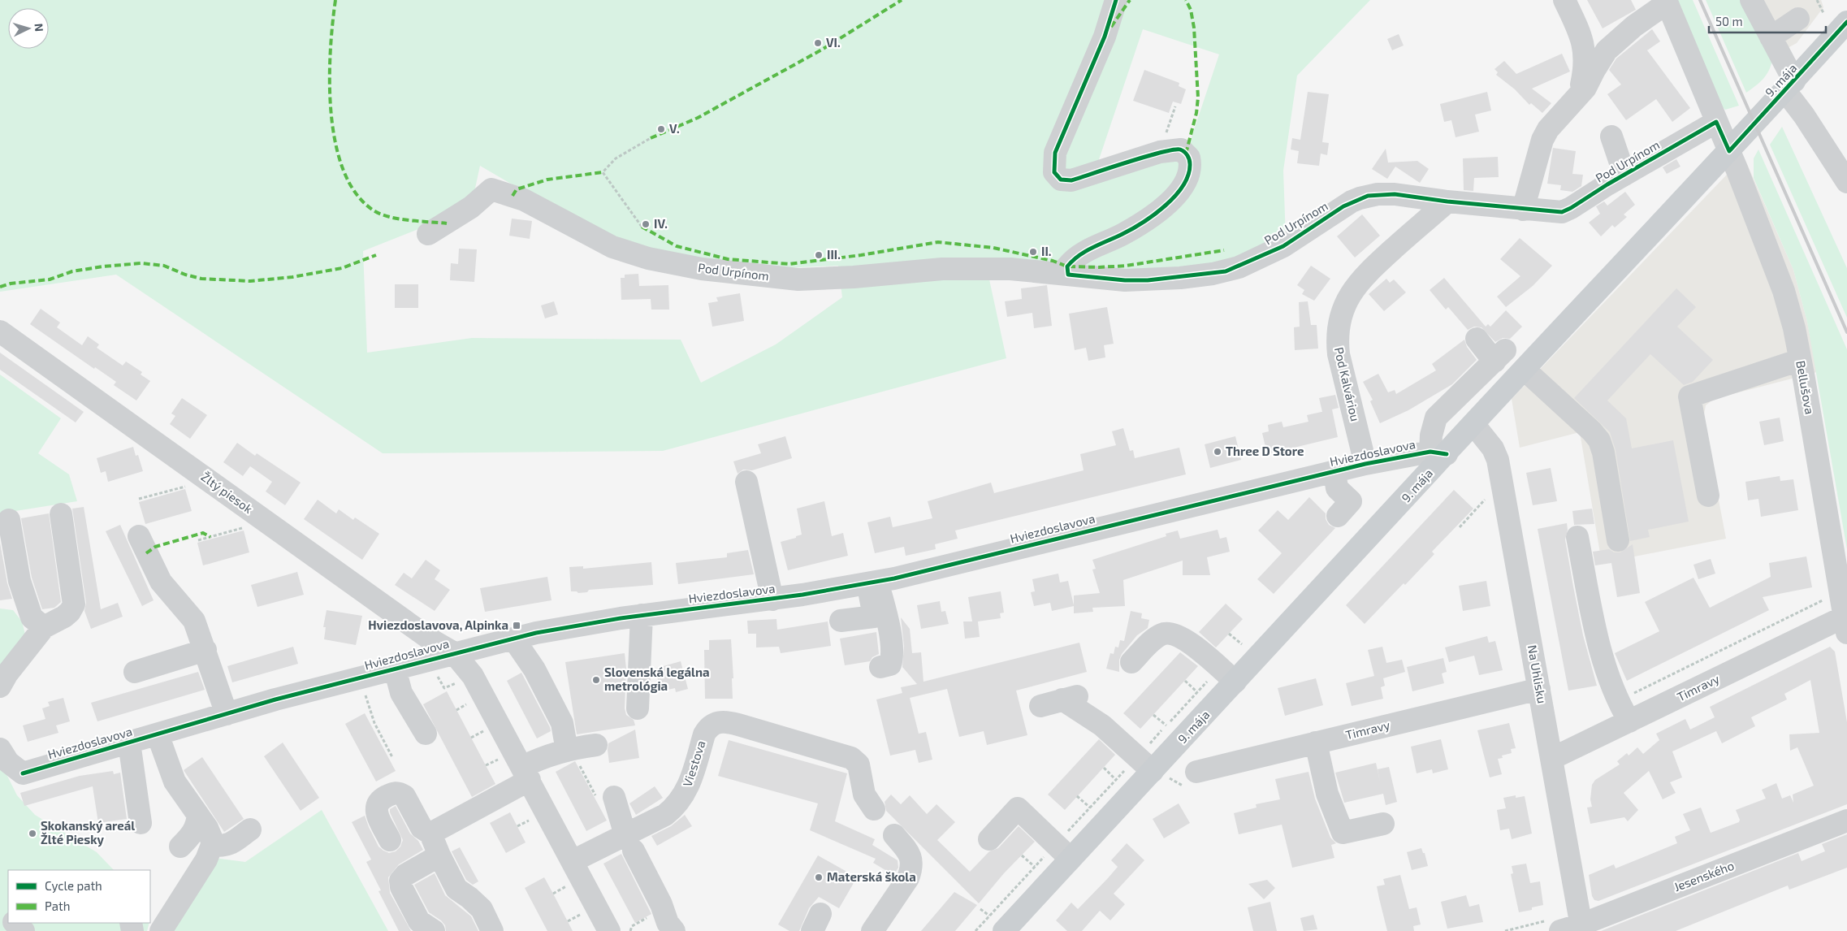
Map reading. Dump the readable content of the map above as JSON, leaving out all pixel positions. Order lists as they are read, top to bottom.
{
  "streets": {
    "main road": ["9. mája"],
    "street": [
      "Pod Urpínom",
      "Pod Kalváriou",
      "Bellušova",
      "Hviezdoslavova",
      "Žltý piesok",
      "Na Uhlisku",
      "Timravy",
      "Viestova",
      "Jesenského"
    ]
  },
  "crossings": [
    ["9. mája", "Bellušova"],
    ["9. mája", "Hviezdoslavova"],
    ["9. mája", "Na Uhlisku"],
    ["Pod Urpínom", "Pod Kalváriou"],
    ["Pod Kalváriou", "Hviezdoslavova"],
    ["Bellušova", "Timravy"],
    ["Hviezdoslavova", "Žltý piesok"],
    ["Na Uhlisku", "Timravy"],
    ["Na Uhlisku", "Jesenského"]
  ],
  "places": {
    "other": [
      "VI.",
      "V.",
      "IV.",
      "II.",
      "III.",
      "Three D Store",
      "Slovenská legálna metrológia",
      "Skokanský areál Žlté Piesky",
      "Materská škola"
    ],
    "transit": ["Hviezdoslavova, Alpinka"]
  },
  "legend": ["Cycle path", "Path"],
  "scale_bar": "50 m",
  "north": "right"
}
